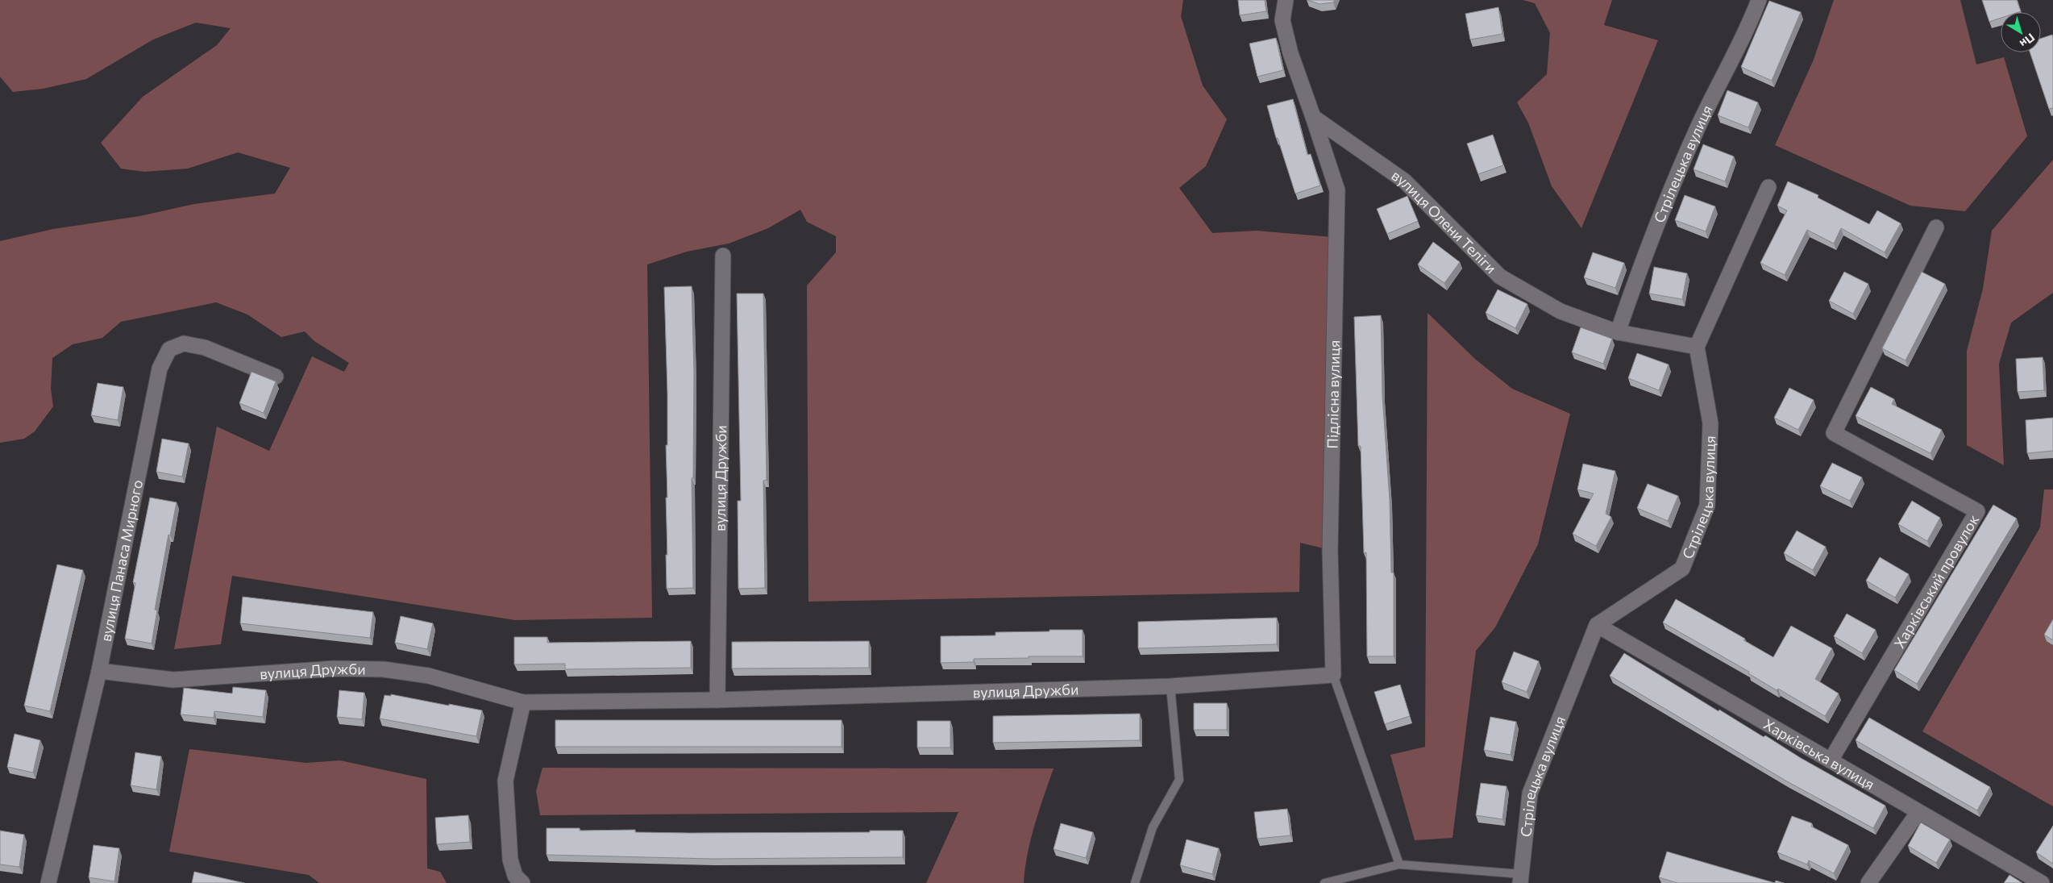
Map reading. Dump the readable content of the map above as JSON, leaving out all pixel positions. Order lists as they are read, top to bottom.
{
  "streets": {
    "street": [
      "Стрілецька вулиця",
      "вулиця Олени Теліги",
      "Підлісна вулиця",
      "вулиця Дружби",
      "вулиця Панаса Мирного",
      "Харківський провулок",
      "Харківська вулиця"
    ]
  },
  "crossings": [
    ["Стрілецька вулиця", "вулиця Олени Теліги"],
    ["Стрілецька вулиця", "Харківська вулиця"],
    ["вулиця Олени Теліги", "Підлісна вулиця"],
    ["Підлісна вулиця", "вулиця Дружби"],
    ["вулиця Дружби", "вулиця Панаса Мирного"],
    ["Харківський провулок", "Харківська вулиця"]
  ],
  "north": "bottom right"
}
